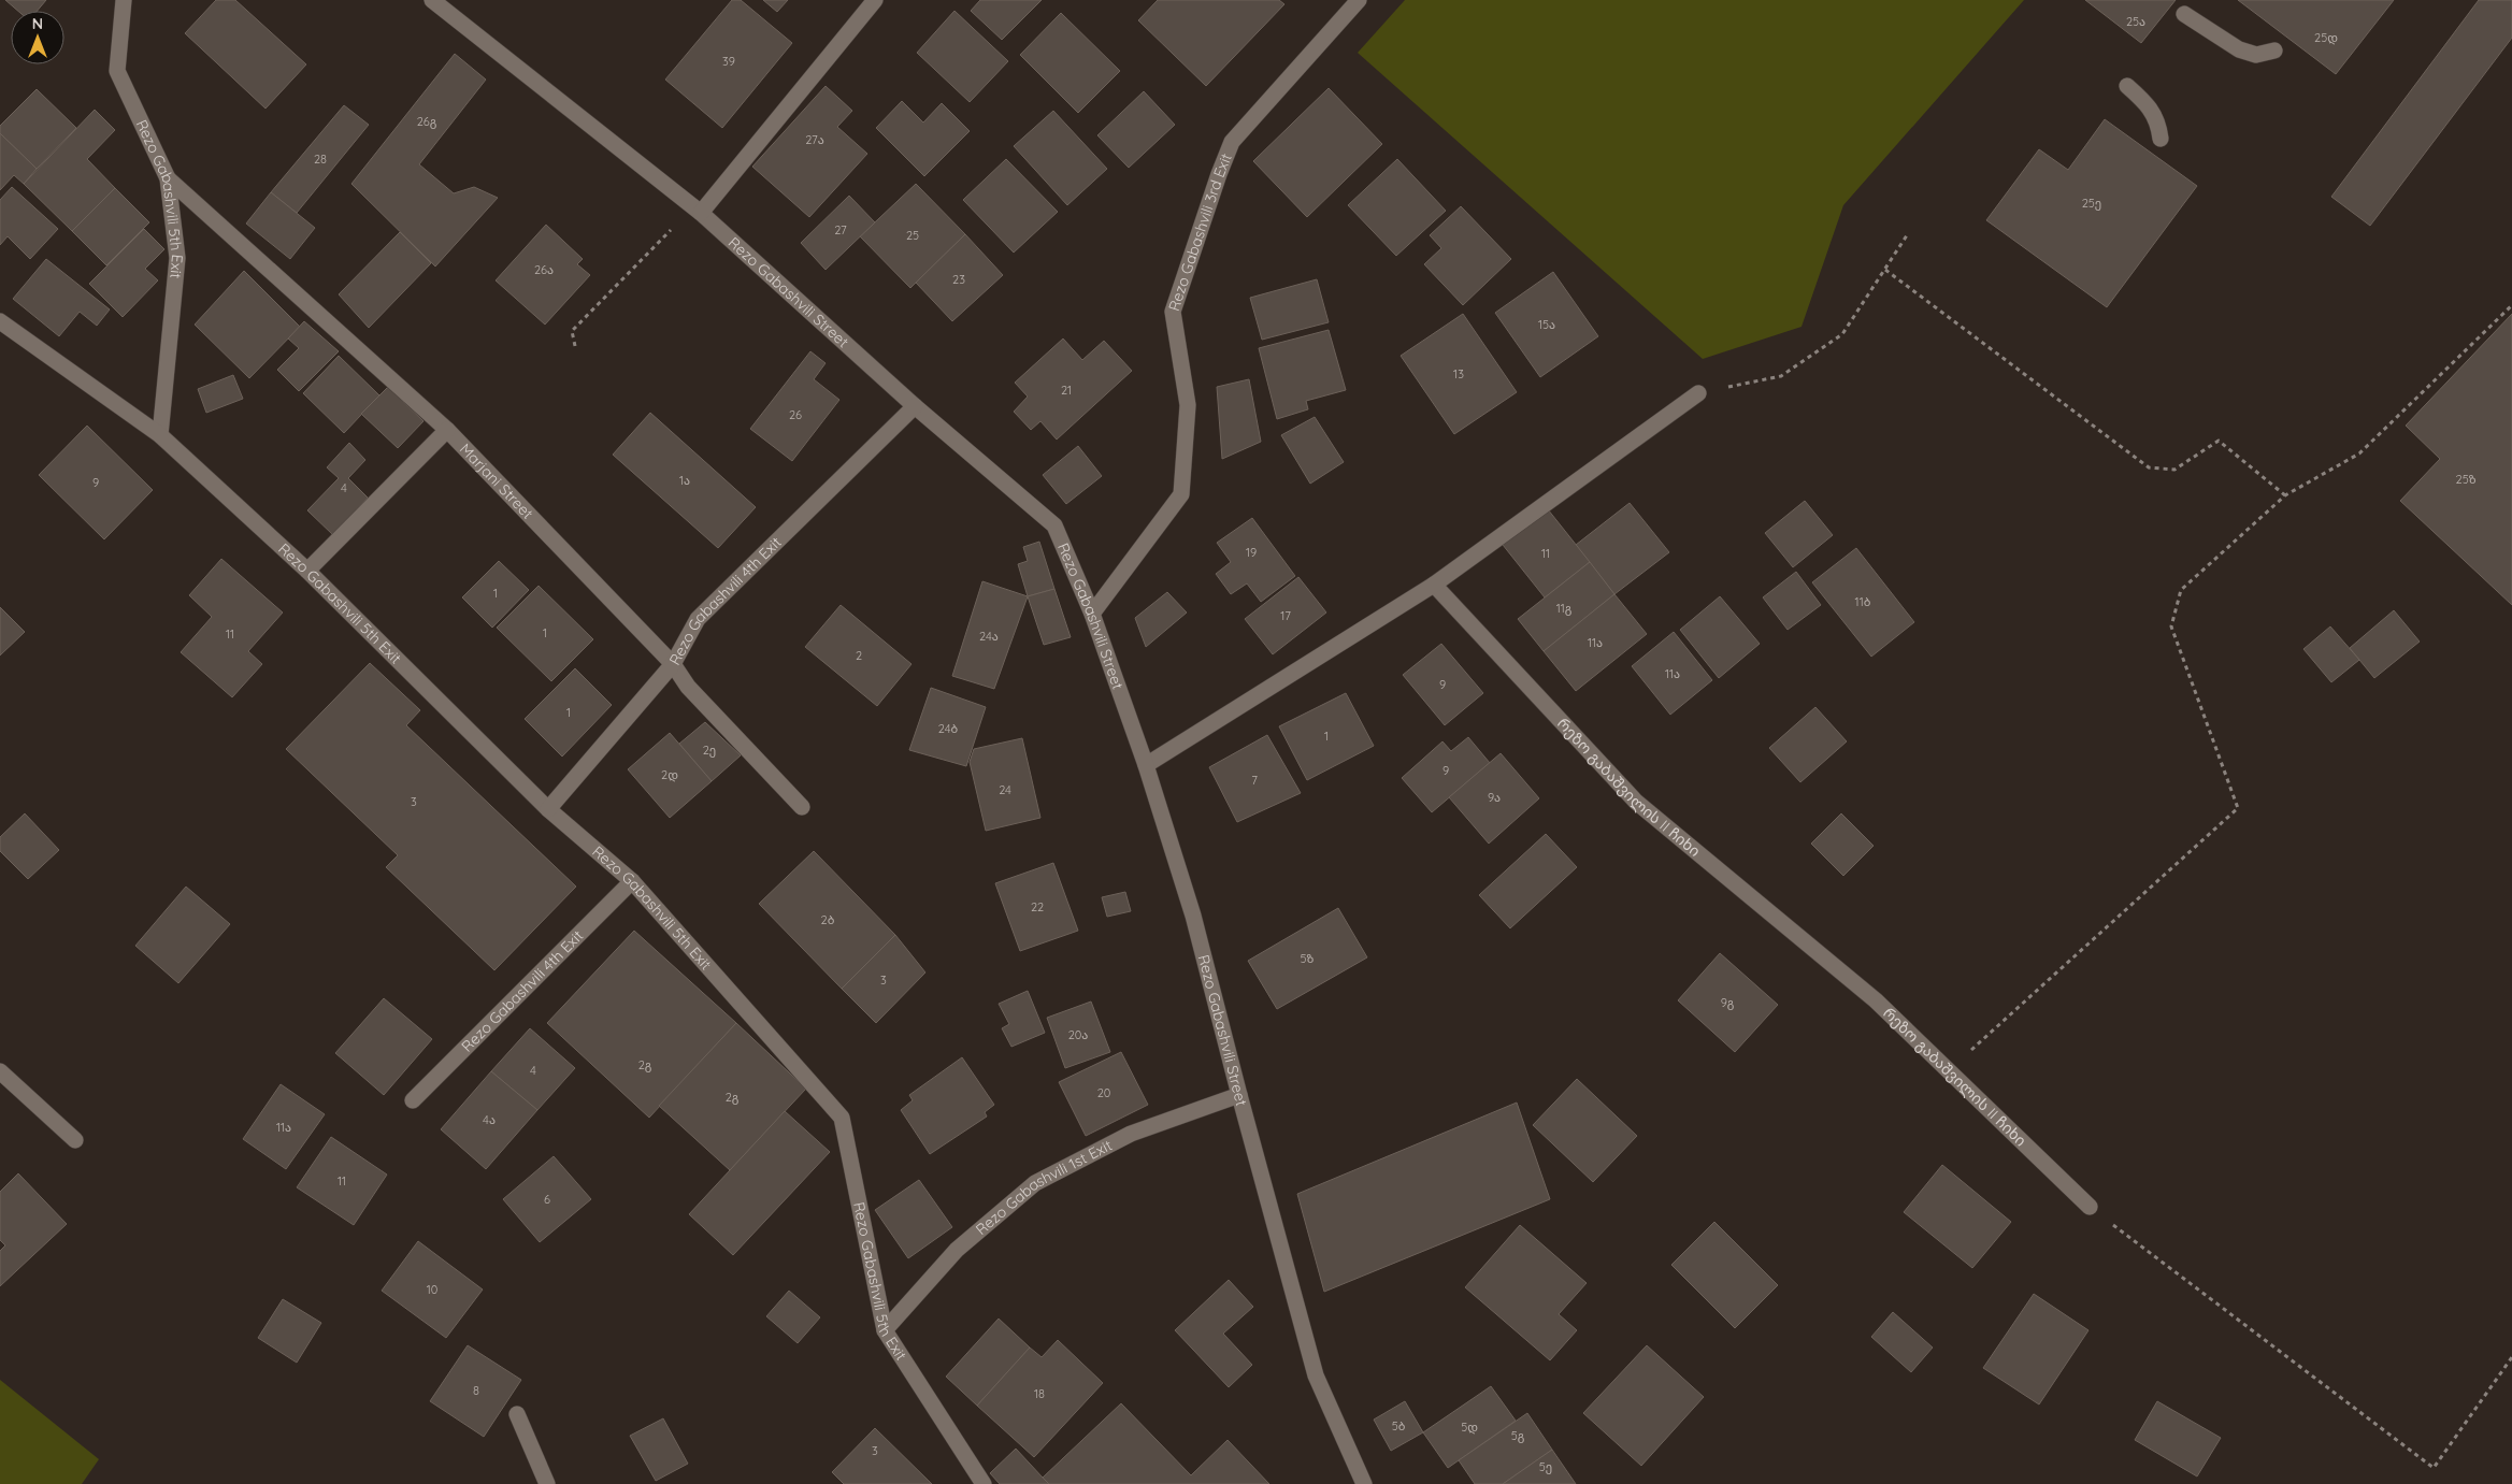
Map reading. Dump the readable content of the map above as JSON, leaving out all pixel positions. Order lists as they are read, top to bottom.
{
  "streets": {
    "street": [
      "Rezo Gabashvili 5th Exit",
      "Rezo Gabashvili 3rd Exit",
      "Rezo Gabashvili Street",
      "Marjani Street",
      "Rezo Gabashvili 4th Exit",
      "რეზო გაბაშვილის II ჩიხი",
      "Rezo Gabashvili 1st Exit"
    ]
  },
  "crossings": [
    ["Rezo Gabashvili 5th Exit", "Marjani Street"],
    ["Rezo Gabashvili 5th Exit", "Rezo Gabashvili 4th Exit"],
    ["Rezo Gabashvili 5th Exit", "Rezo Gabashvili 1st Exit"],
    ["Rezo Gabashvili 3rd Exit", "Rezo Gabashvili Street"],
    ["Rezo Gabashvili Street", "Rezo Gabashvili 4th Exit"],
    ["Rezo Gabashvili Street", "Rezo Gabashvili 1st Exit"],
    ["Marjani Street", "Rezo Gabashvili 4th Exit"]
  ],
  "house_numbers": [
    "25ა",
    "25დ",
    "39",
    "26გ",
    "27ა",
    "28",
    "25ე",
    "27",
    "25",
    "26ა",
    "23",
    "15ა",
    "13",
    "21",
    "26",
    "25ზ",
    "1ა",
    "9",
    "4",
    "19",
    "11",
    "1",
    "11ბ",
    "11გ",
    "17",
    "1",
    "11",
    "24ა",
    "11ა",
    "2",
    "11ა",
    "9",
    "1",
    "24ბ",
    "1",
    "2ე",
    "9",
    "2დ",
    "7",
    "24",
    "9ა",
    "3",
    "22",
    "2ბ",
    "5ზ",
    "3",
    "9გ",
    "20ა",
    "2გ",
    "4",
    "20",
    "2გ",
    "4ა",
    "11ა",
    "11",
    "6",
    "10",
    "8",
    "18",
    "5ბ",
    "5დ",
    "5გ",
    "3",
    "5ე"
  ],
  "north": "top"
}
